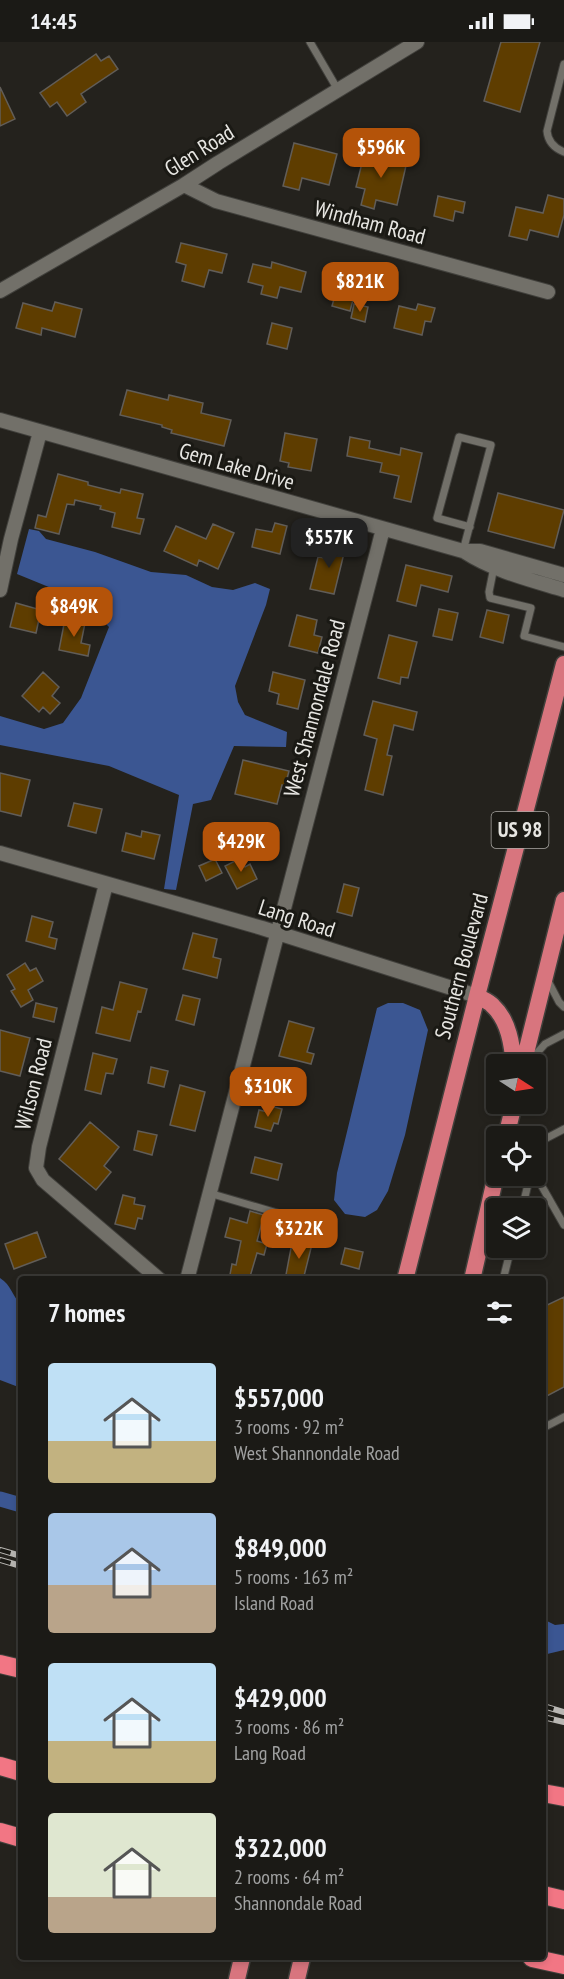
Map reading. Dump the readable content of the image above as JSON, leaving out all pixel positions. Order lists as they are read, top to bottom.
{
  "streets": {
    "highway": ["US 98", "Southern Boulevard"],
    "street": [
      "Glen Road",
      "Windham Road",
      "Gem Lake Drive",
      "West Shannondale Road",
      "Lang Road",
      "Wilson Road"
    ]
  },
  "crossings": [
    ["Glen Road", "Windham Road"],
    ["Gem Lake Drive", "West Shannondale Road"],
    ["West Shannondale Road", "Lang Road"],
    ["Lang Road", "Southern Boulevard"],
    ["Lang Road", "Wilson Road"]
  ],
  "north": "right",
  "page": {
    "status": "14:45",
    "price": [
      "$596K",
      "$821K",
      "$557K",
      "$849K",
      "$429K",
      "$310K",
      "$322K"
    ],
    "heading": "7 homes",
    "list": [
      {
        "name": "$557,000",
        "note": "3 rooms · 92 m² · West Shannondale Road"
      },
      {
        "name": "$849,000",
        "note": "5 rooms · 163 m² · Island Road"
      },
      {
        "name": "$429,000",
        "note": "3 rooms · 86 m² · Lang Road"
      },
      {
        "name": "$322,000",
        "note": "2 rooms · 64 m² · Shannondale Road"
      }
    ]
  }
}
